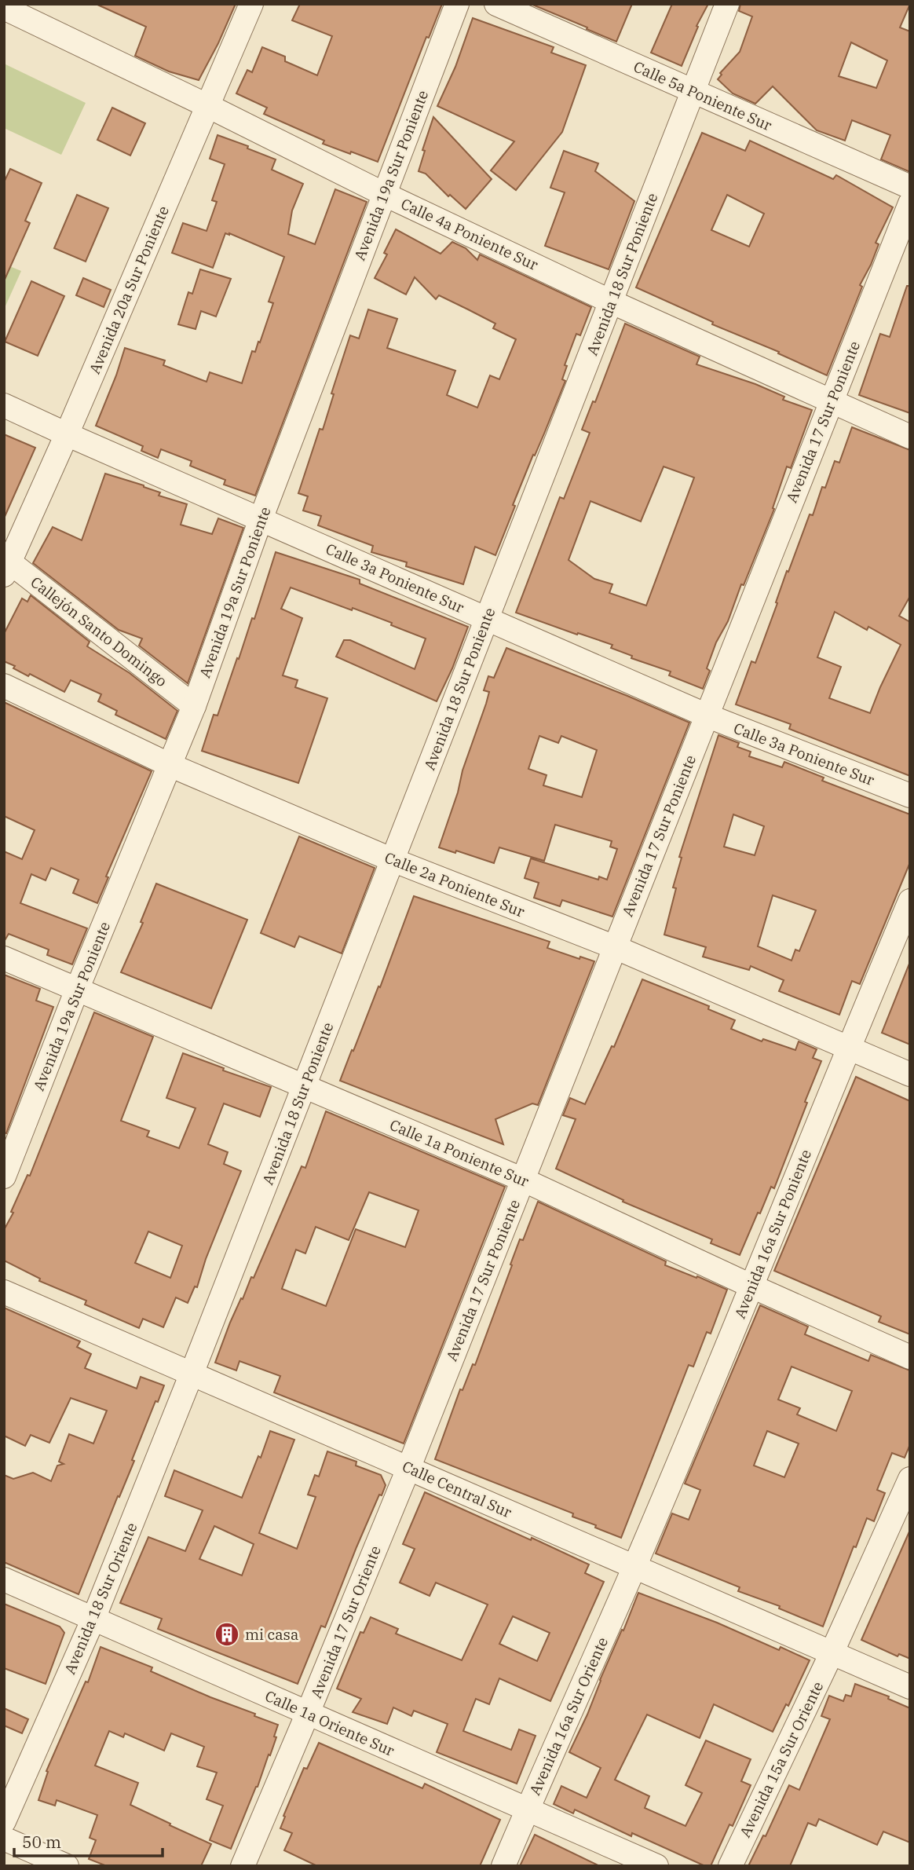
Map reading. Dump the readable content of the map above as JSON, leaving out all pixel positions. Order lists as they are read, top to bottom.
{
  "streets": {
    "street": [
      "Calle 5a Poniente Sur",
      "Avenida 19a Sur Poniente",
      "Calle 4a Poniente Sur",
      "Avenida 18 Sur Poniente",
      "Avenida 20a Sur Poniente",
      "Avenida 17 Sur Poniente",
      "Calle 3a Poniente Sur",
      "Callejón Santo Domingo",
      "Calle 2a Poniente Sur",
      "Calle 1a Poniente Sur",
      "Avenida 16a Sur Poniente",
      "Calle Central Sur",
      "Avenida 18 Sur Oriente",
      "Avenida 17 Sur Oriente",
      "Avenida 16a Sur Oriente",
      "Calle 1a Oriente Sur",
      "Avenida 15a Sur Oriente"
    ]
  },
  "crossings": [
    ["Calle 5a Poniente Sur", "Avenida 18 Sur Poniente"],
    ["Avenida 19a Sur Poniente", "Calle 4a Poniente Sur"],
    ["Avenida 19a Sur Poniente", "Calle 3a Poniente Sur"],
    ["Avenida 19a Sur Poniente", "Callejón Santo Domingo"],
    ["Avenida 19a Sur Poniente", "Calle 2a Poniente Sur"],
    ["Avenida 19a Sur Poniente", "Calle 1a Poniente Sur"],
    ["Calle 4a Poniente Sur", "Avenida 18 Sur Poniente"],
    ["Calle 4a Poniente Sur", "Avenida 20a Sur Poniente"],
    ["Calle 4a Poniente Sur", "Avenida 17 Sur Poniente"],
    ["Avenida 18 Sur Poniente", "Calle 3a Poniente Sur"],
    ["Avenida 18 Sur Poniente", "Calle 2a Poniente Sur"],
    ["Avenida 18 Sur Poniente", "Calle 1a Poniente Sur"],
    ["Avenida 18 Sur Poniente", "Calle Central Sur"],
    ["Avenida 18 Sur Poniente", "Avenida 18 Sur Oriente"],
    ["Avenida 20a Sur Poniente", "Calle 3a Poniente Sur"],
    ["Avenida 20a Sur Poniente", "Callejón Santo Domingo"],
    ["Avenida 17 Sur Poniente", "Calle 3a Poniente Sur"],
    ["Avenida 17 Sur Poniente", "Calle 2a Poniente Sur"],
    ["Avenida 17 Sur Poniente", "Calle 1a Poniente Sur"],
    ["Avenida 17 Sur Poniente", "Calle Central Sur"],
    ["Avenida 17 Sur Poniente", "Avenida 17 Sur Oriente"],
    ["Calle 2a Poniente Sur", "Avenida 16a Sur Poniente"],
    ["Calle 1a Poniente Sur", "Avenida 16a Sur Poniente"],
    ["Avenida 16a Sur Poniente", "Calle Central Sur"],
    ["Avenida 16a Sur Poniente", "Avenida 16a Sur Oriente"],
    ["Calle Central Sur", "Avenida 18 Sur Oriente"],
    ["Calle Central Sur", "Avenida 17 Sur Oriente"],
    ["Calle Central Sur", "Avenida 16a Sur Oriente"],
    ["Calle Central Sur", "Avenida 15a Sur Oriente"],
    ["Avenida 18 Sur Oriente", "Calle 1a Oriente Sur"],
    ["Avenida 17 Sur Oriente", "Calle 1a Oriente Sur"],
    ["Avenida 16a Sur Oriente", "Calle 1a Oriente Sur"]
  ],
  "places": {
    "building": ["mi casa"]
  },
  "scale_bar": "50 m"
}
